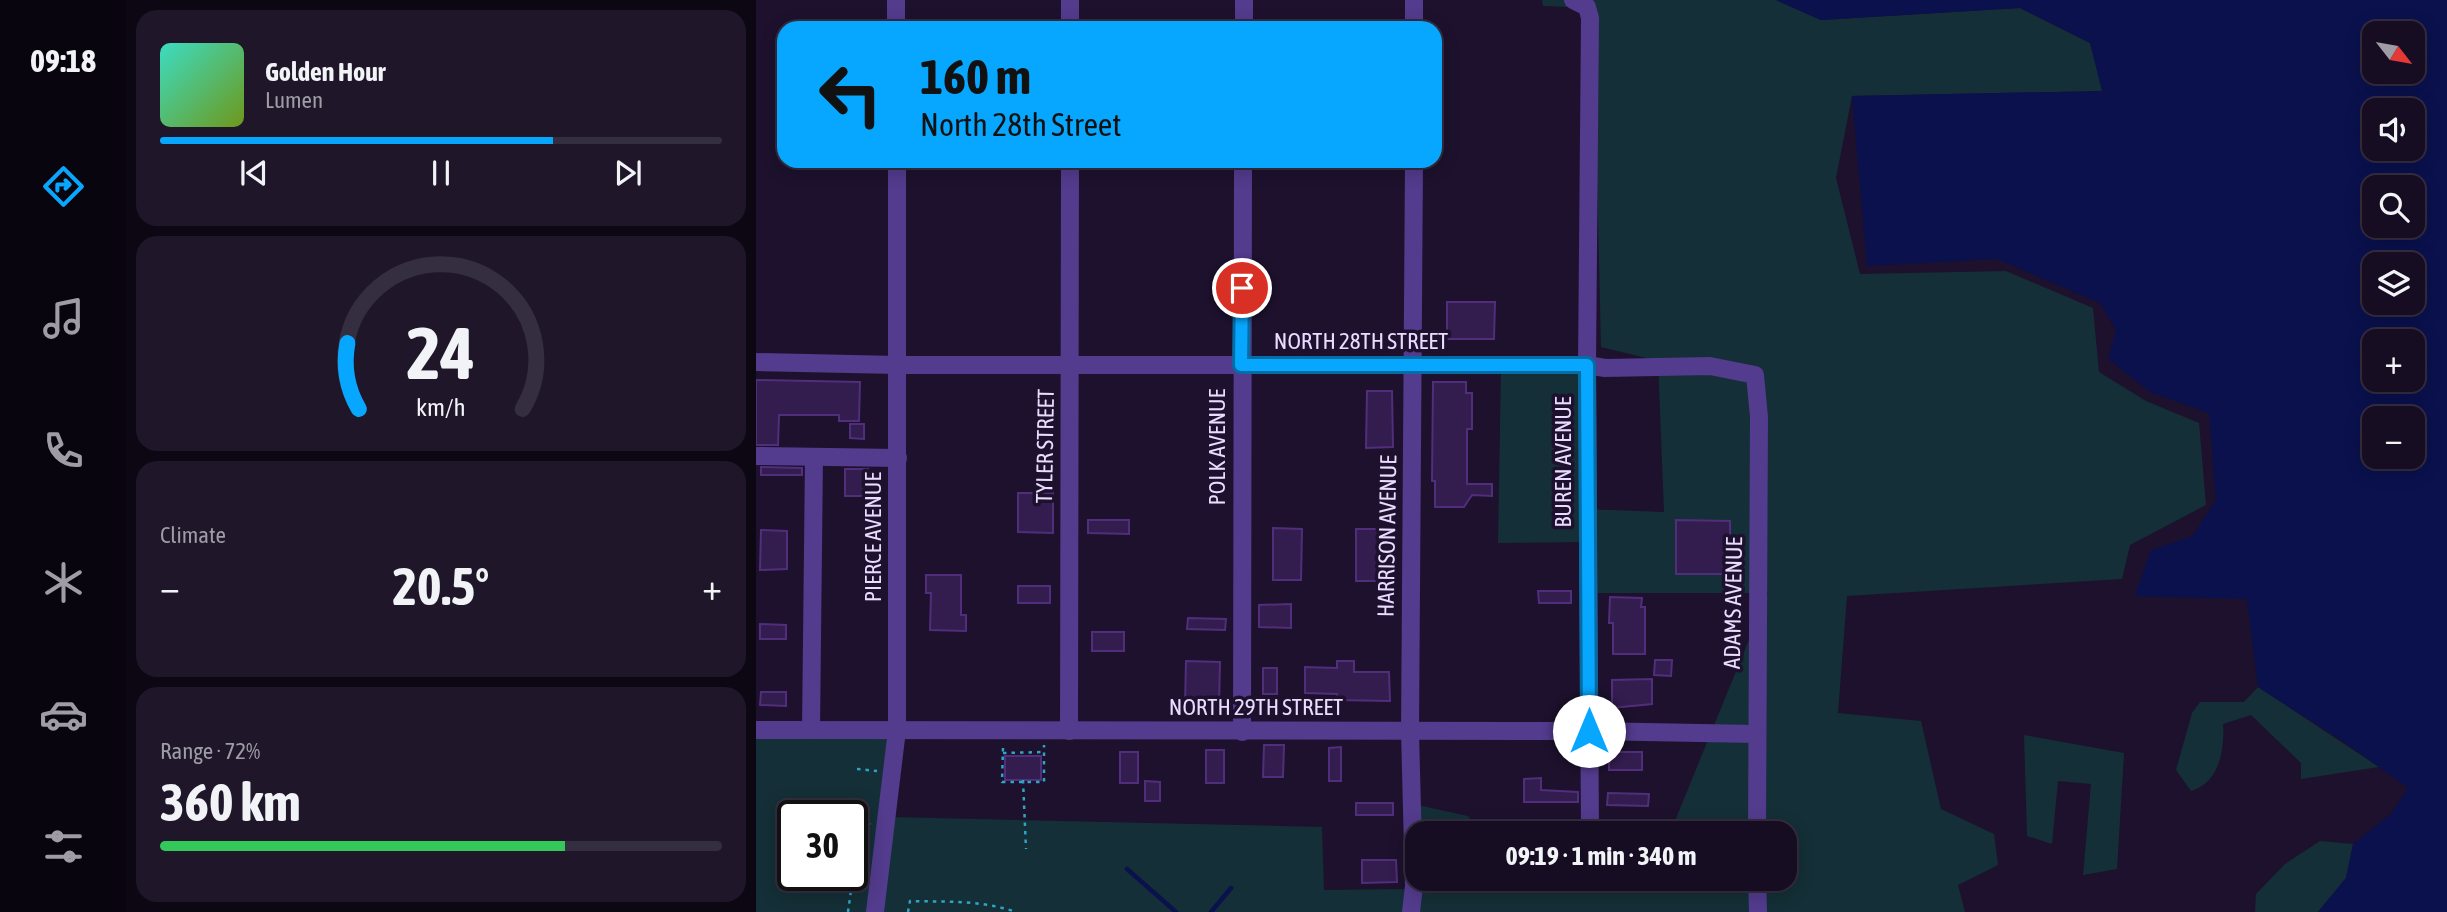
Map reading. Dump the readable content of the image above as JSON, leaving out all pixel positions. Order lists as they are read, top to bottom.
{
  "streets": {
    "street": [
      "NORTH 28TH STREET",
      "TYLER STREET",
      "POLK AVENUE",
      "BUREN AVENUE",
      "HARRISON AVENUE",
      "PIERCE AVENUE",
      "ADAMS AVENUE",
      "NORTH 29TH STREET"
    ]
  },
  "crossings": [
    ["NORTH 28TH STREET", "TYLER STREET"],
    ["NORTH 28TH STREET", "POLK AVENUE"],
    ["NORTH 28TH STREET", "BUREN AVENUE"],
    ["NORTH 28TH STREET", "HARRISON AVENUE"],
    ["NORTH 28TH STREET", "PIERCE AVENUE"],
    ["NORTH 28TH STREET", "ADAMS AVENUE"],
    ["TYLER STREET", "NORTH 29TH STREET"],
    ["POLK AVENUE", "NORTH 29TH STREET"],
    ["BUREN AVENUE", "NORTH 29TH STREET"],
    ["HARRISON AVENUE", "NORTH 29TH STREET"],
    ["PIERCE AVENUE", "NORTH 29TH STREET"],
    ["ADAMS AVENUE", "NORTH 29TH STREET"]
  ],
  "north": "bottom right",
  "page": {
    "tabs": "09:18",
    "map_buttons": ["+", "−"],
    "turn": ["160 m", "North 28th Street"],
    "song": ["Golden Hour", "Lumen"],
    "tile": [
      "Climate",
      ["Range · 72%", "360 km"]
    ],
    "heat": ["−", "20.5°", "+"],
    "limit": "30",
    "trip": "09:19 · 1 min · 340 m",
    "gauge": ["24", "km/h"]
  }
}
